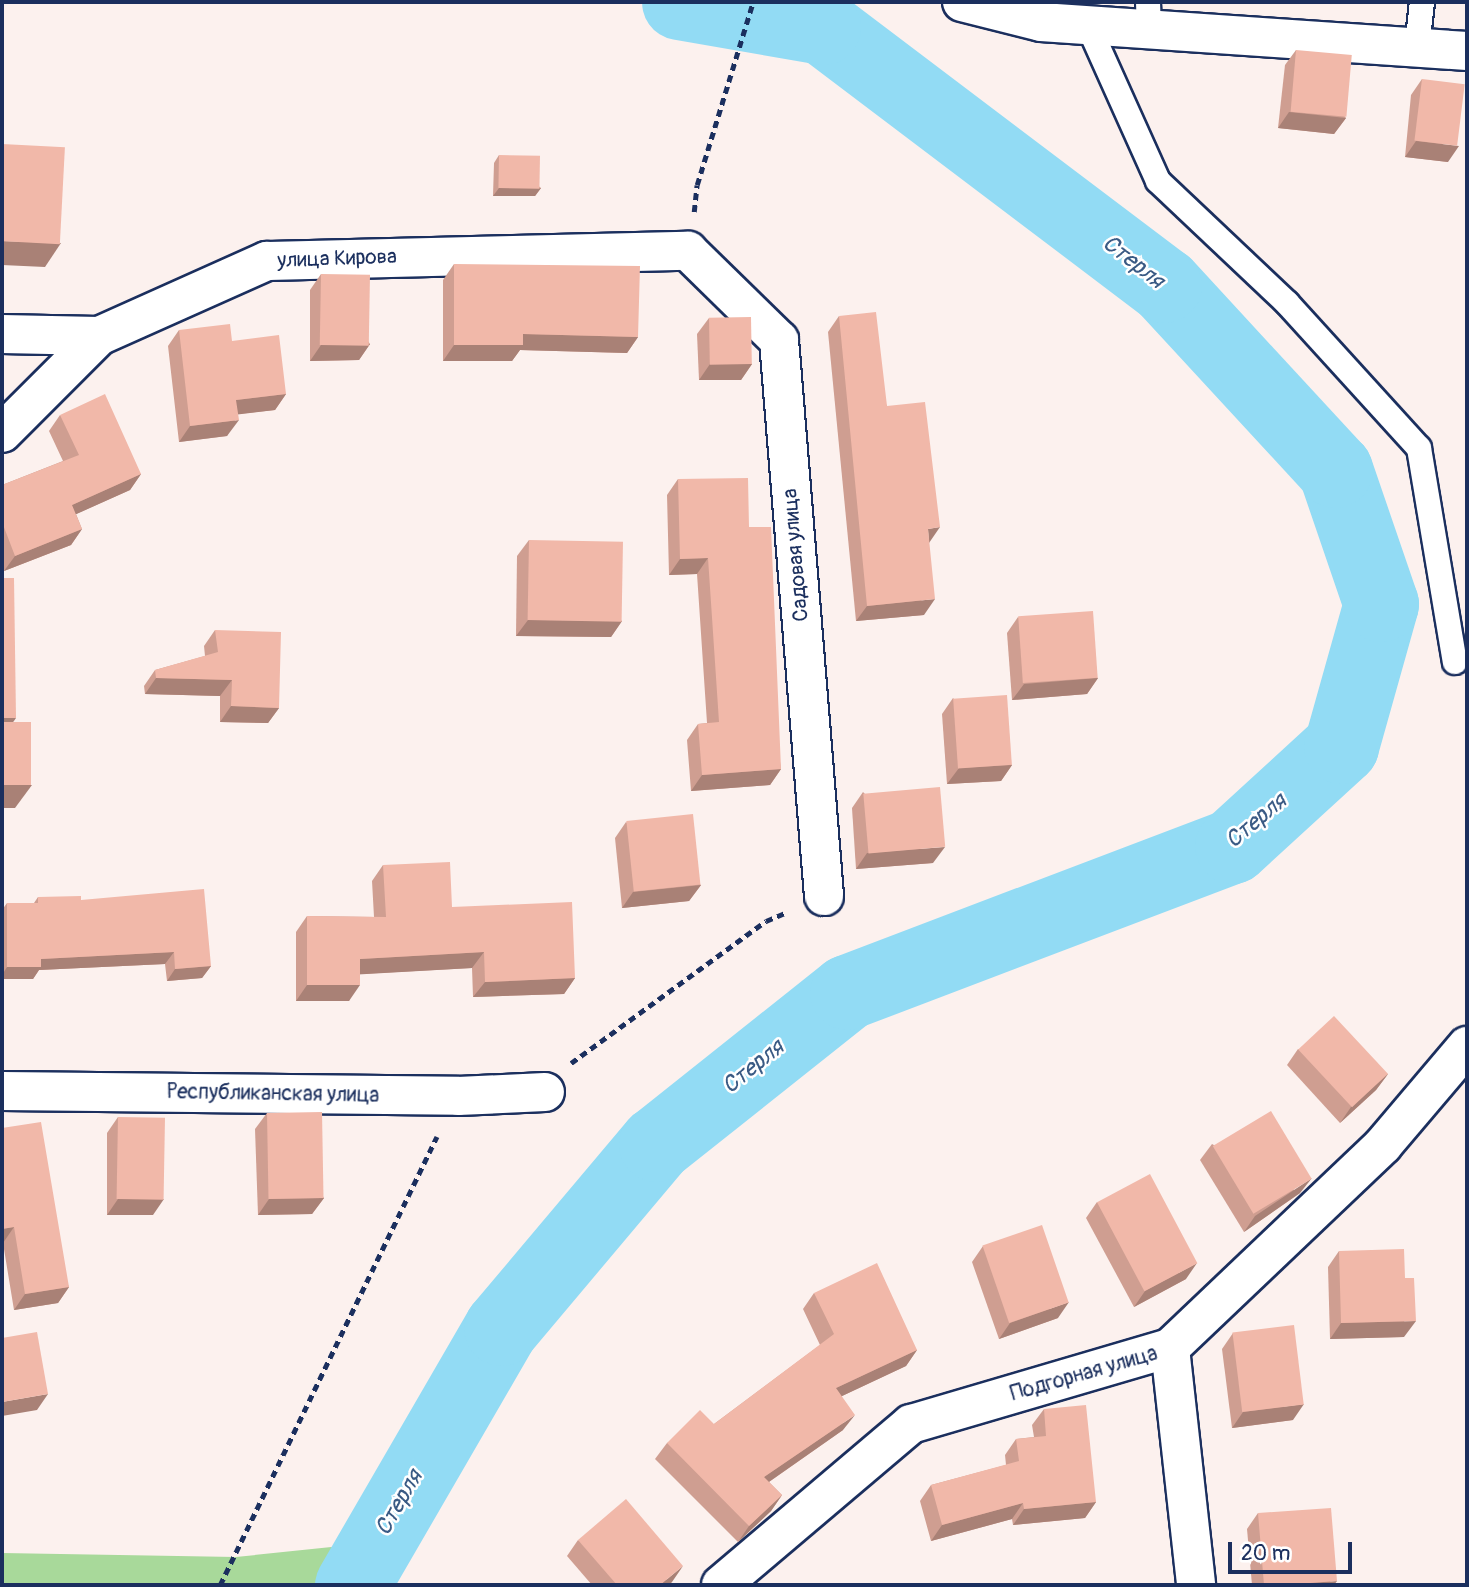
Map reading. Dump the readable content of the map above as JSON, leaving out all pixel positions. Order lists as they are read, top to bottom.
{
  "streets": {
    "street": [
      "улица Кирова",
      "Садовая улица",
      "Республиканская улица",
      "Подгорная улица"
    ]
  },
  "crossings": [
    ["улица Кирова", "Садовая улица"]
  ],
  "water": ["Стерля"],
  "scale_bar": "20 m"
}
